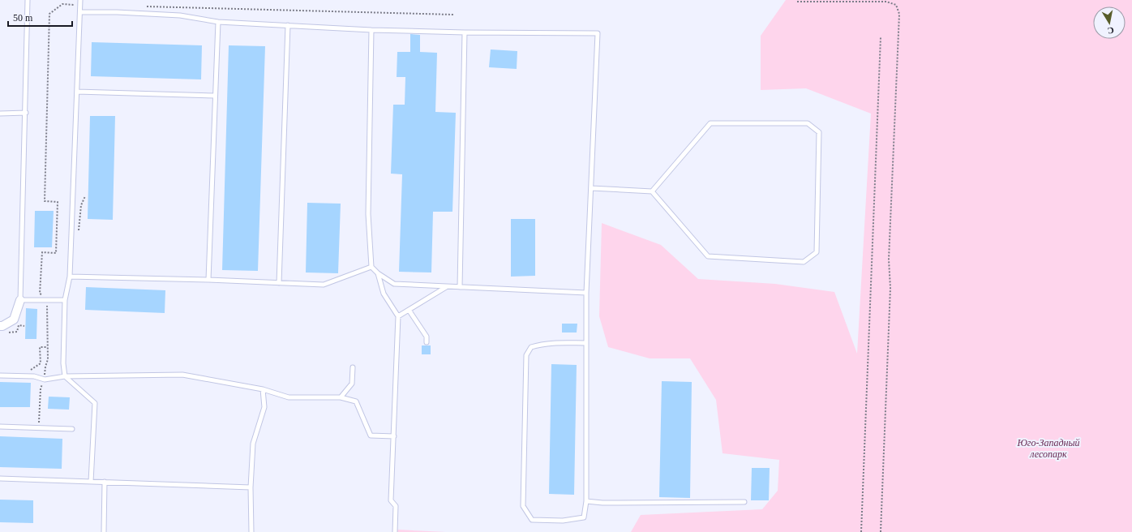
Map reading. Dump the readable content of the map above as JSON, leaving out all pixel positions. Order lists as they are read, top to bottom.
{
  "parks": ["Юго-Западный лесопарк"],
  "scale_bar": "50 m",
  "north": "bottom"
}
